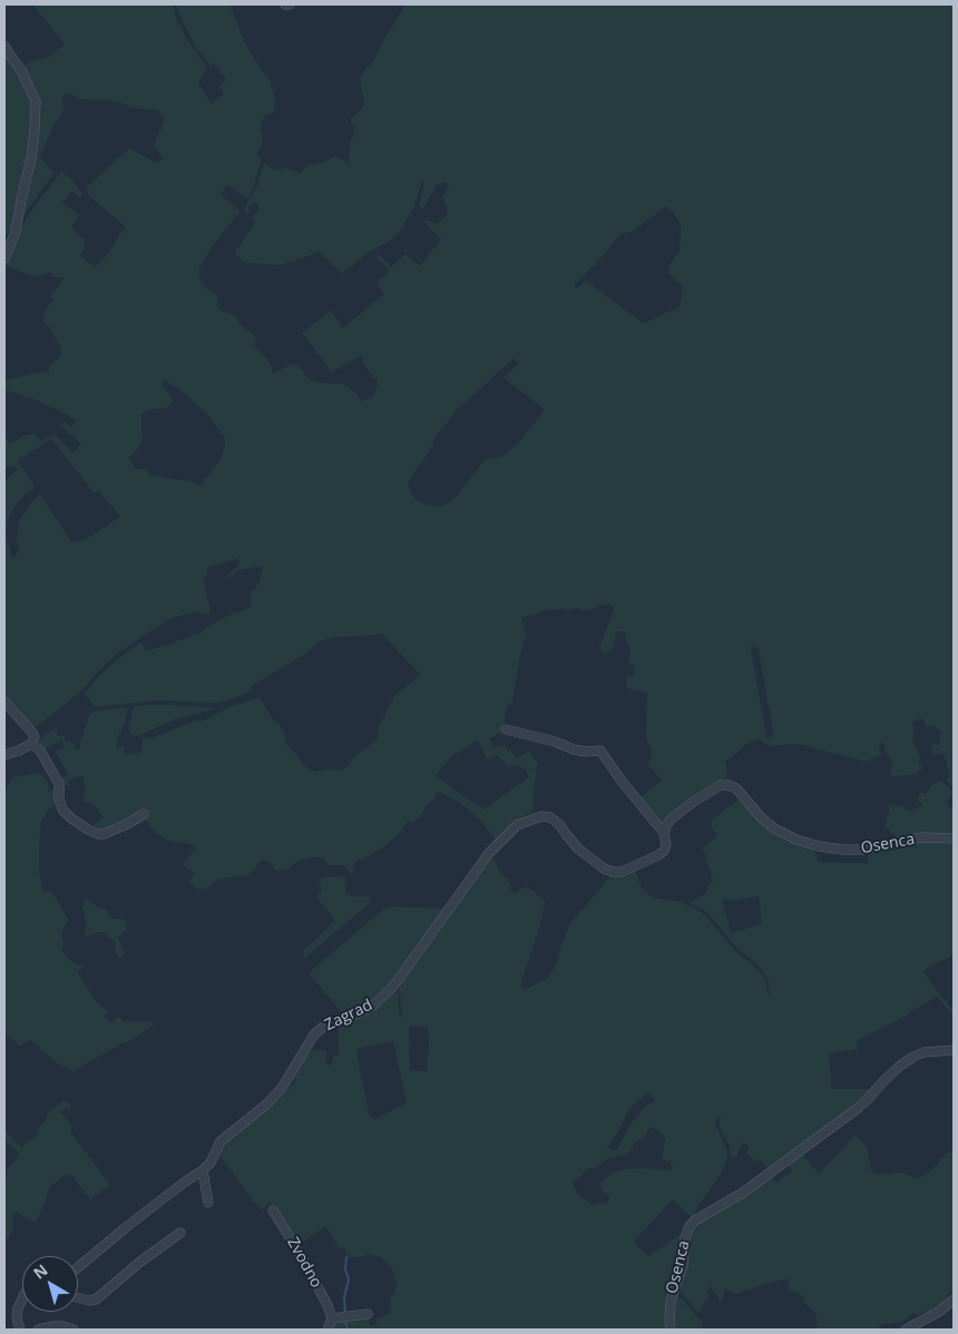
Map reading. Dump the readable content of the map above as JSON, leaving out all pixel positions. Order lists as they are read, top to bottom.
{
  "streets": {
    "street": ["Osenca", "Zagrad", "Zvodno"]
  },
  "crossings": [
    ["Osenca", "Zagrad"]
  ],
  "north": "top left"
}
